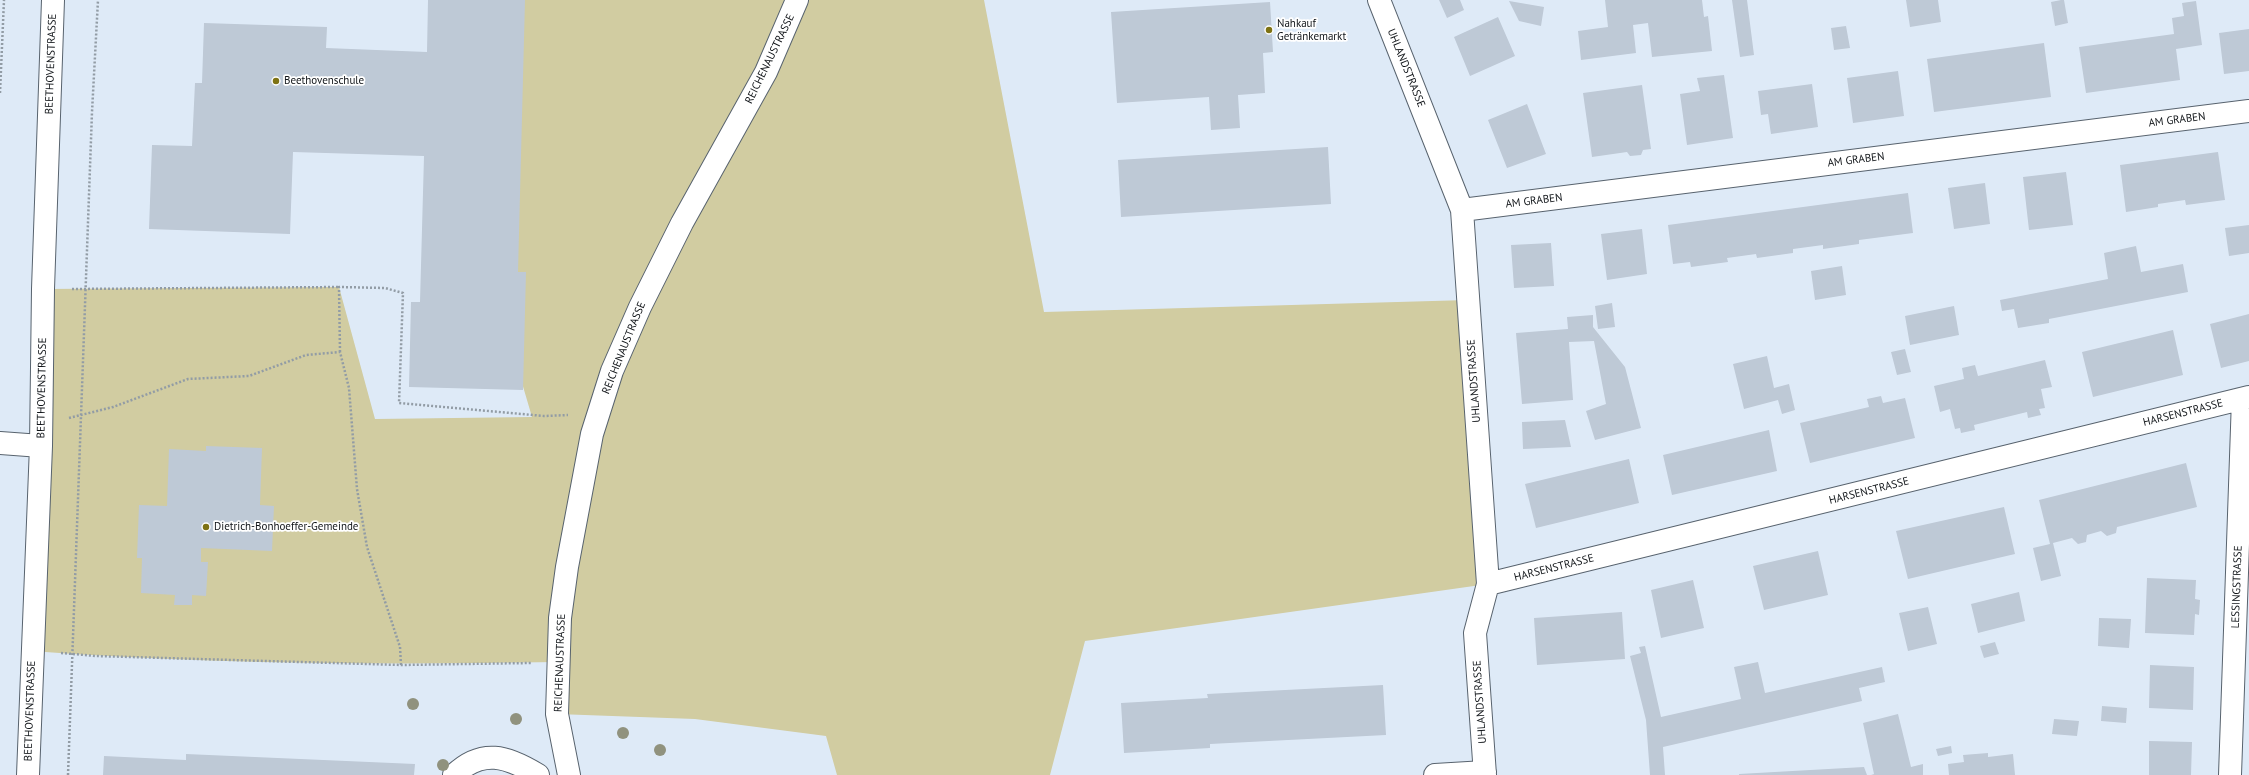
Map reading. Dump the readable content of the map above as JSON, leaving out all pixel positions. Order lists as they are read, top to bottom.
{
  "streets": {
    "street": [
      "REICHENAUSTRASSE",
      "BEETHOVENSTRASSE",
      "UHLANDSTRASSE",
      "AM GRABEN",
      "HARSENSTRASSE",
      "LESSINGSTRASSE"
    ]
  },
  "crossings": [
    ["UHLANDSTRASSE", "AM GRABEN"],
    ["UHLANDSTRASSE", "HARSENSTRASSE"],
    ["HARSENSTRASSE", "LESSINGSTRASSE"]
  ],
  "places": ["Nahkauf Getränkemarkt", "Beethovenschule", "Dietrich-Bonhoeffer-Gemeinde"]
}
